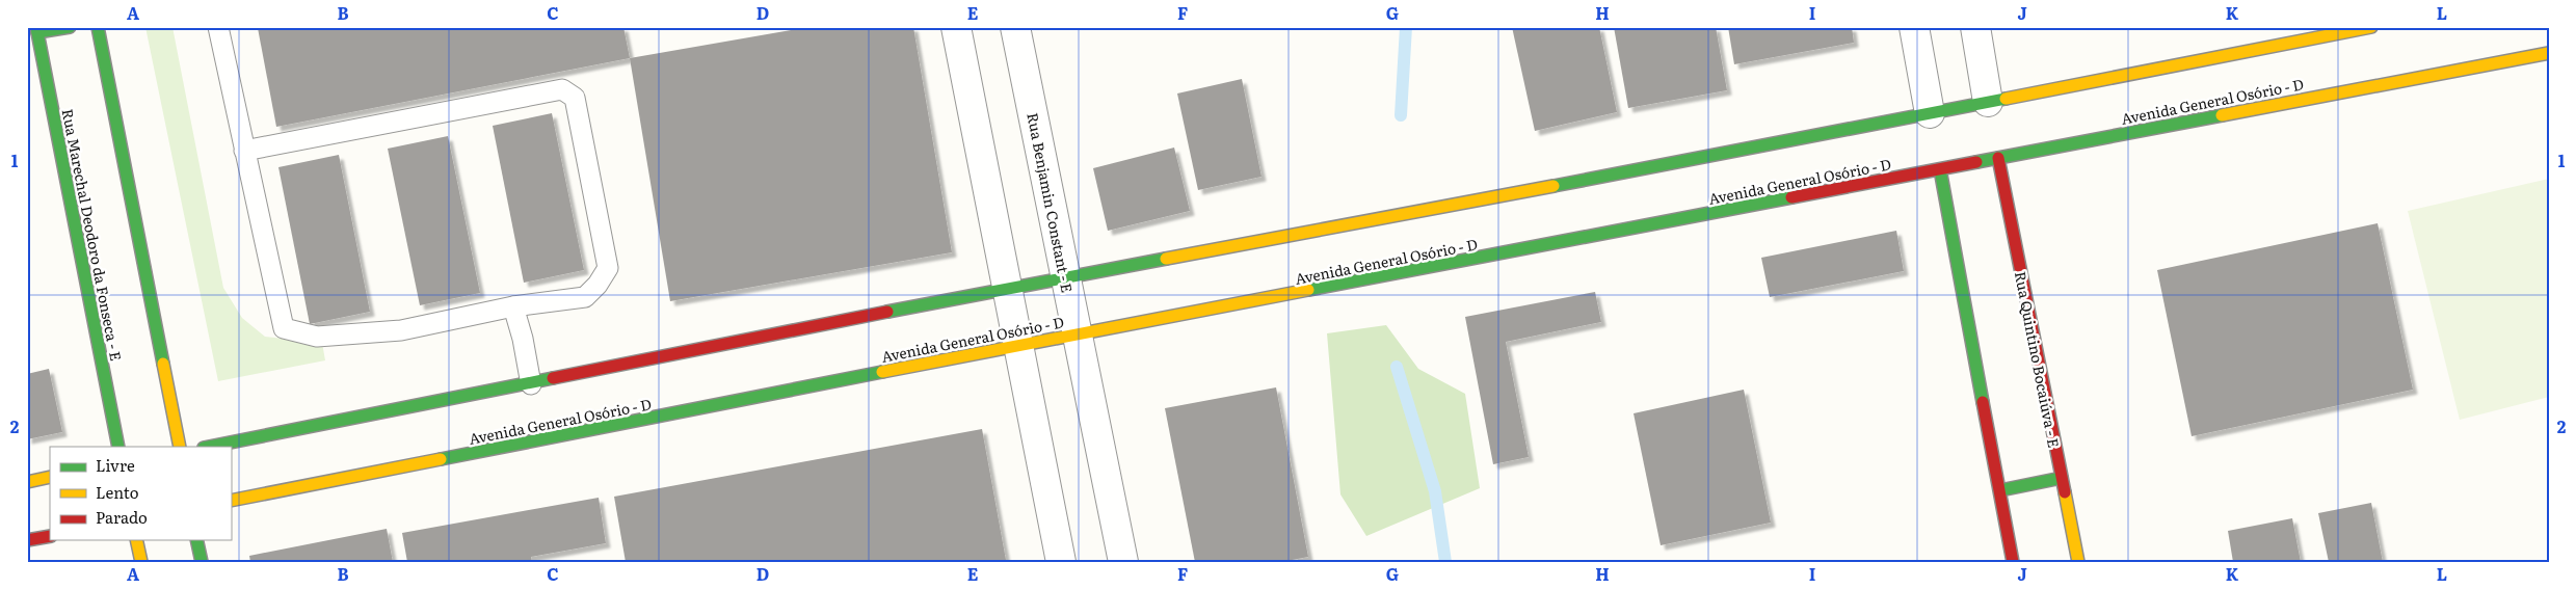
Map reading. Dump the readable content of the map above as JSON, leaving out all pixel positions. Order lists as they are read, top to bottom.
{
  "streets": {
    "main road": ["Avenida General Osório - D", "Rua Marechal Deodoro da Fonseca - E", "Rua Quintino Bocaiúva - E"],
    "street": ["Rua Benjamin Constant - E"]
  },
  "crossings": [
    ["Avenida General Osório - D", "Rua Benjamin Constant - E"],
    ["Avenida General Osório - D", "Rua Quintino Bocaiúva - E"]
  ],
  "legend": ["Livre", "Lento", "Parado"],
  "grid": {
    "columns": [
      "A",
      "B",
      "C",
      "D",
      "E",
      "F",
      "G",
      "H",
      "I",
      "J",
      "K",
      "L"
    ],
    "rows": ["1", "2"]
  }
}
